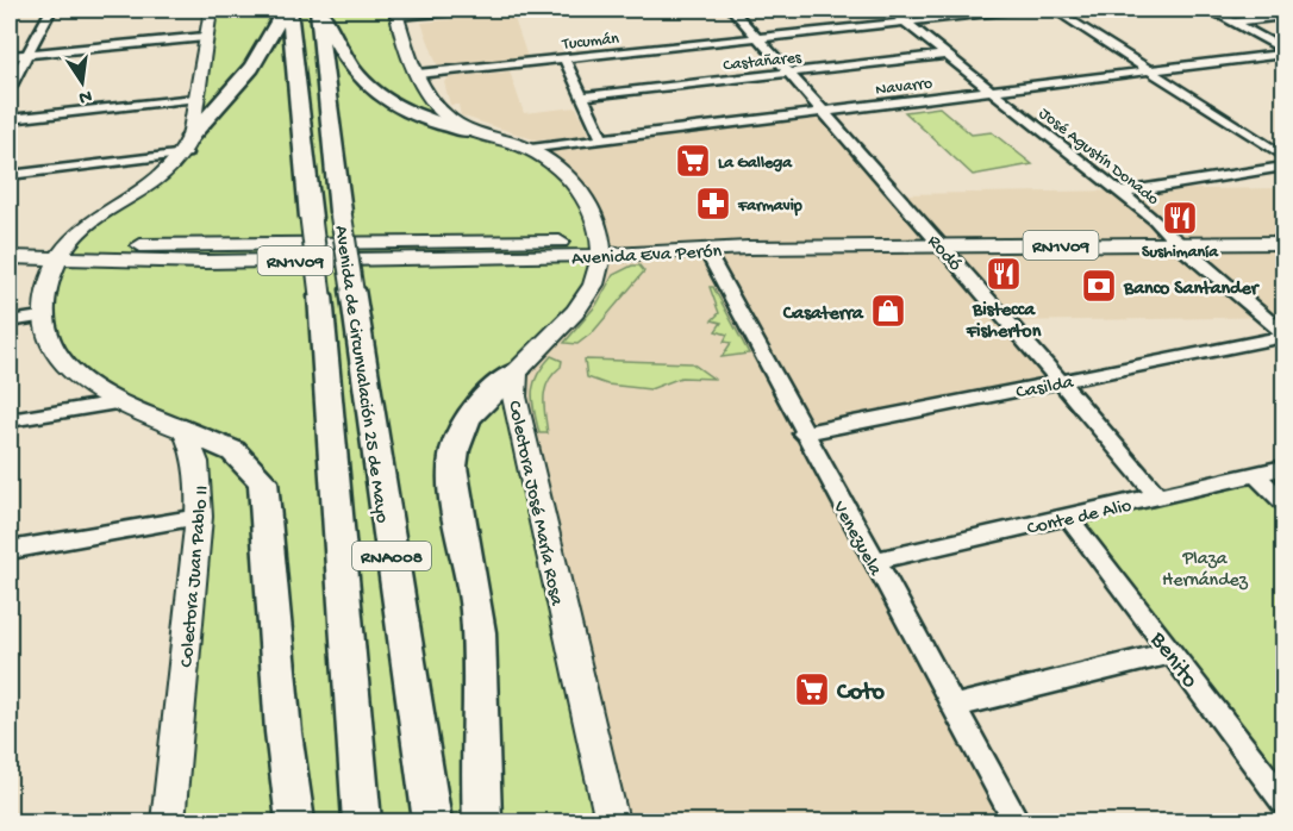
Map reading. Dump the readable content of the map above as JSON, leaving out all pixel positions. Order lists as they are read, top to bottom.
{
  "streets": {
    "highway": ["Avenida de Circunvalación 25 de Mayo", "RNA008"],
    "main road": [
      "RN1V09",
      "Avenida Eva Perón",
      "Colectora José María Rosa",
      "Colectora Juan Pablo II"
    ],
    "street": [
      "Tucumán",
      "Castañares",
      "Navarro",
      "José Agustín Donado",
      "Rodó",
      "Casilda",
      "Conte de Alio",
      "Venezuela",
      "Benito"
    ]
  },
  "crossings": [
    ["Tucumán", "José Agustín Donado"],
    ["Tucumán", "Rodó"],
    ["Castañares", "José Agustín Donado"],
    ["Castañares", "Rodó"],
    ["Navarro", "José Agustín Donado"],
    ["Navarro", "Rodó"],
    ["José Agustín Donado", "Avenida Eva Perón"],
    ["José Agustín Donado", "Casilda"],
    ["Rodó", "Avenida Eva Perón"],
    ["Rodó", "Casilda"],
    ["Rodó", "Conte de Alio"],
    ["Avenida Eva Perón", "Colectora José María Rosa"],
    ["Avenida Eva Perón", "Venezuela"],
    ["Casilda", "Venezuela"],
    ["Conte de Alio", "Venezuela"],
    ["Conte de Alio", "Benito"]
  ],
  "parks": ["Plaza Hernández"],
  "places": {
    "supermarket": ["La Gallega", "Coto"],
    "pharmacy": ["Farmavip"],
    "restaurant": ["Sushimanía", "Bistecca Fisherton"],
    "bank": ["Banco Santander"],
    "shop": ["Casaterra"]
  },
  "north": "bottom"
}
